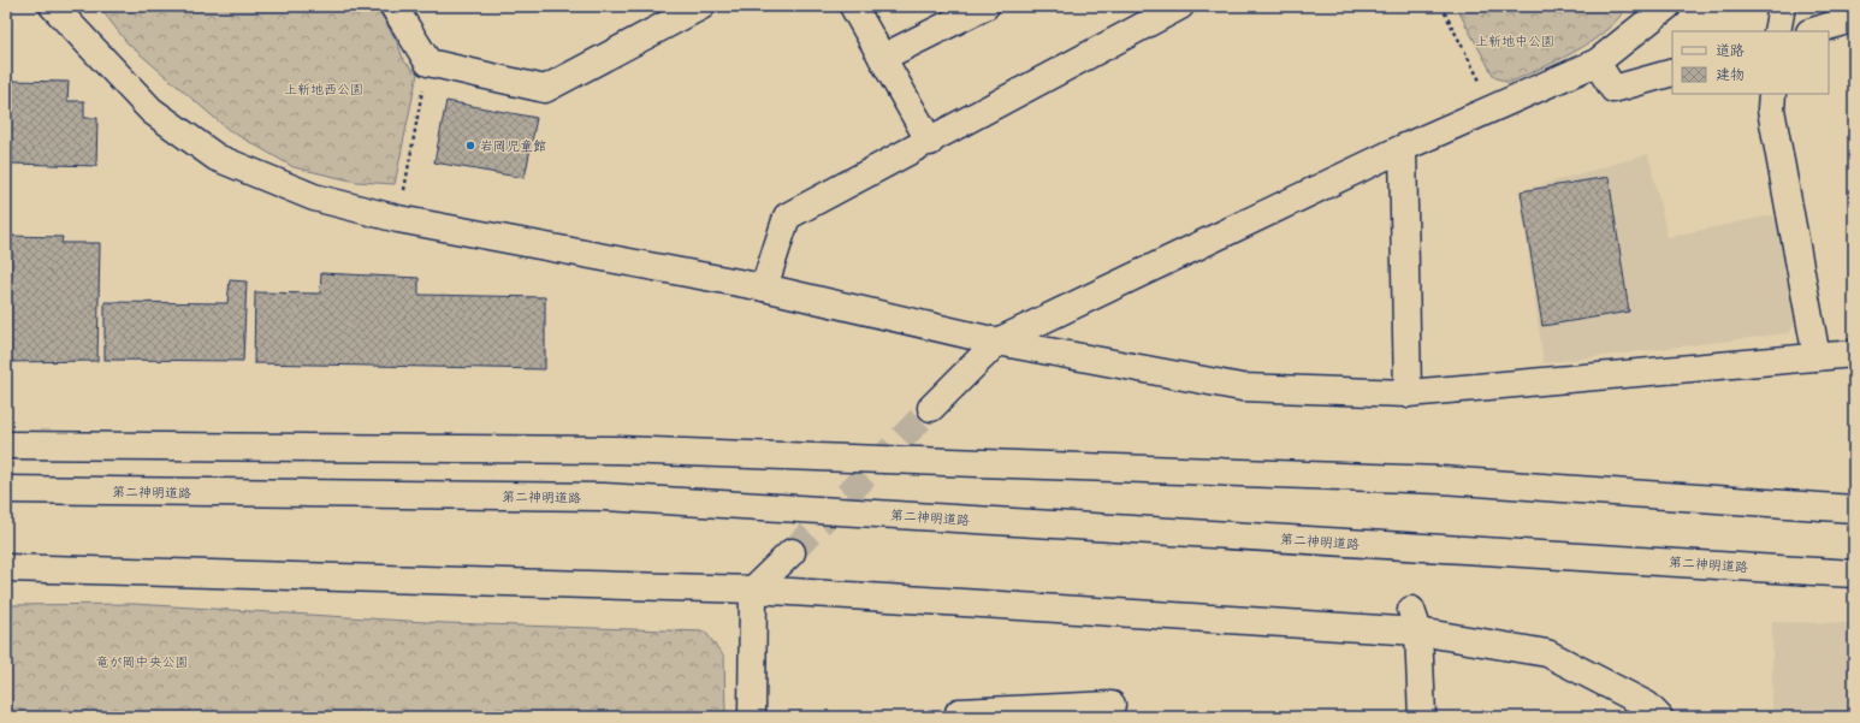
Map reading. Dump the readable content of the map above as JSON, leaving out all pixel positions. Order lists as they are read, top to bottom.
{
  "streets": {
    "main road": ["第二神明道路"]
  },
  "parks": ["上新地中公園", "上新地西公園", "竜が岡中央公園"],
  "places": ["岩岡児童館"],
  "legend": ["道路", "建物"]
}
